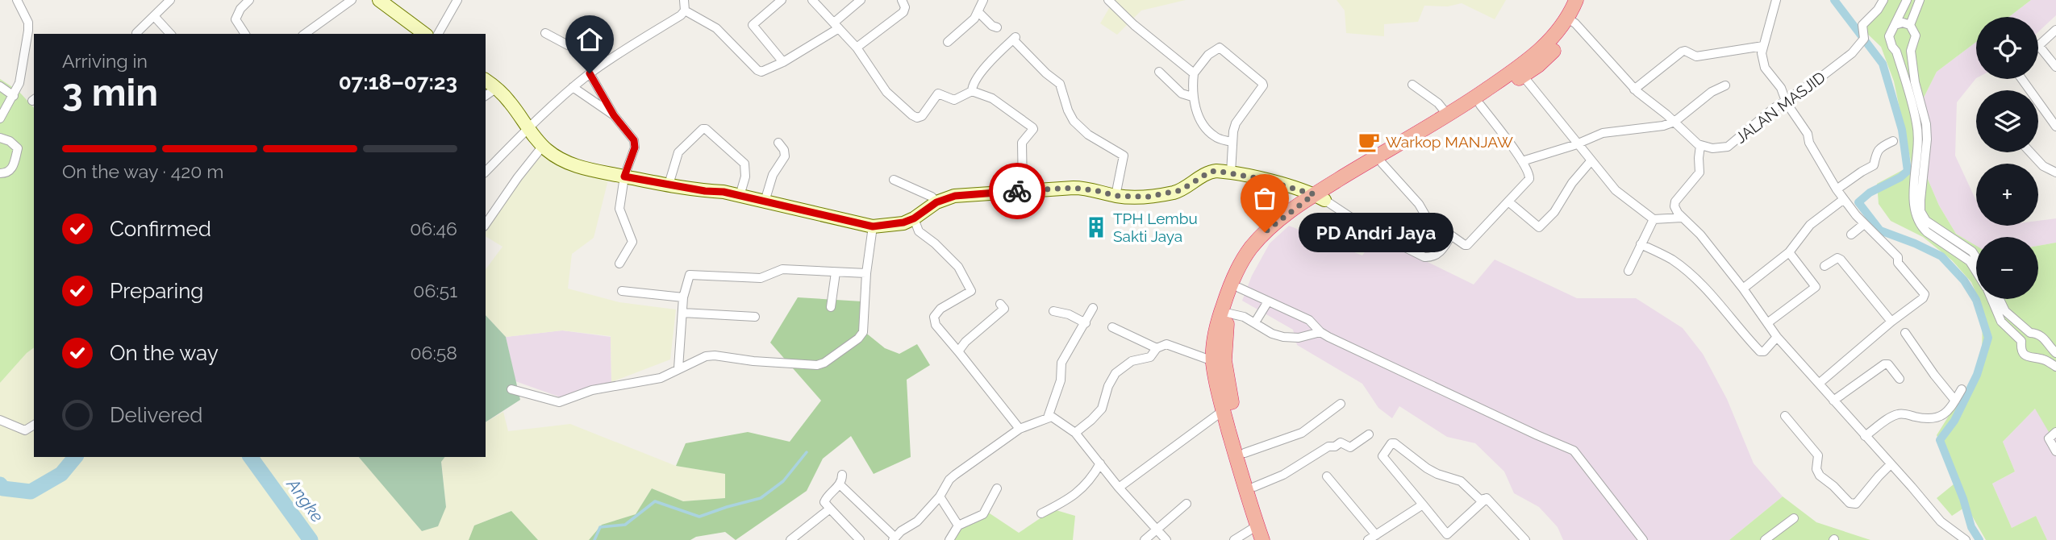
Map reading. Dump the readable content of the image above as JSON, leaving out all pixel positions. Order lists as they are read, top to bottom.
{
  "streets": {
    "street": ["JALAN MASJID"]
  },
  "water": ["Angke"],
  "places": {
    "cafe": ["Warkop MANJAW"],
    "building": ["TPH Lembu Sakti Jaya"],
    "other": ["PD Andri Jaya"]
  },
  "page": {
    "map_buttons": ["+", "−"],
    "heading": ["3 min", "Arriving in", "07:18–07:23"],
    "bar": "On the way · 420 m",
    "list": [
      ["Confirmed", "06:46"],
      ["Preparing", "06:51"],
      ["On the way", "06:58"],
      "Delivered"
    ],
    "bubble": "PD Andri Jaya"
  }
}
